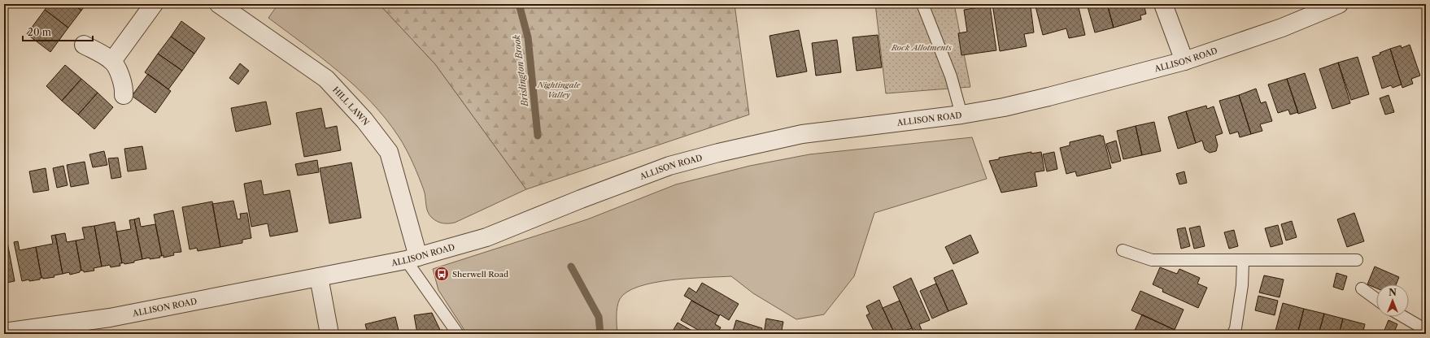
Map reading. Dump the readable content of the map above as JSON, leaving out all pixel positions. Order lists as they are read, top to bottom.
{
  "streets": {
    "street": ["ALLISON ROAD", "HILL LAWN"]
  },
  "crossings": [
    ["ALLISON ROAD", "HILL LAWN"]
  ],
  "water": ["Brislington Brook"],
  "parks": ["Rock Allotments", "Nightingale Valley"],
  "places": {
    "bus stop": ["Sherwell Road"]
  },
  "scale_bar": "20 m",
  "north": "top"
}
